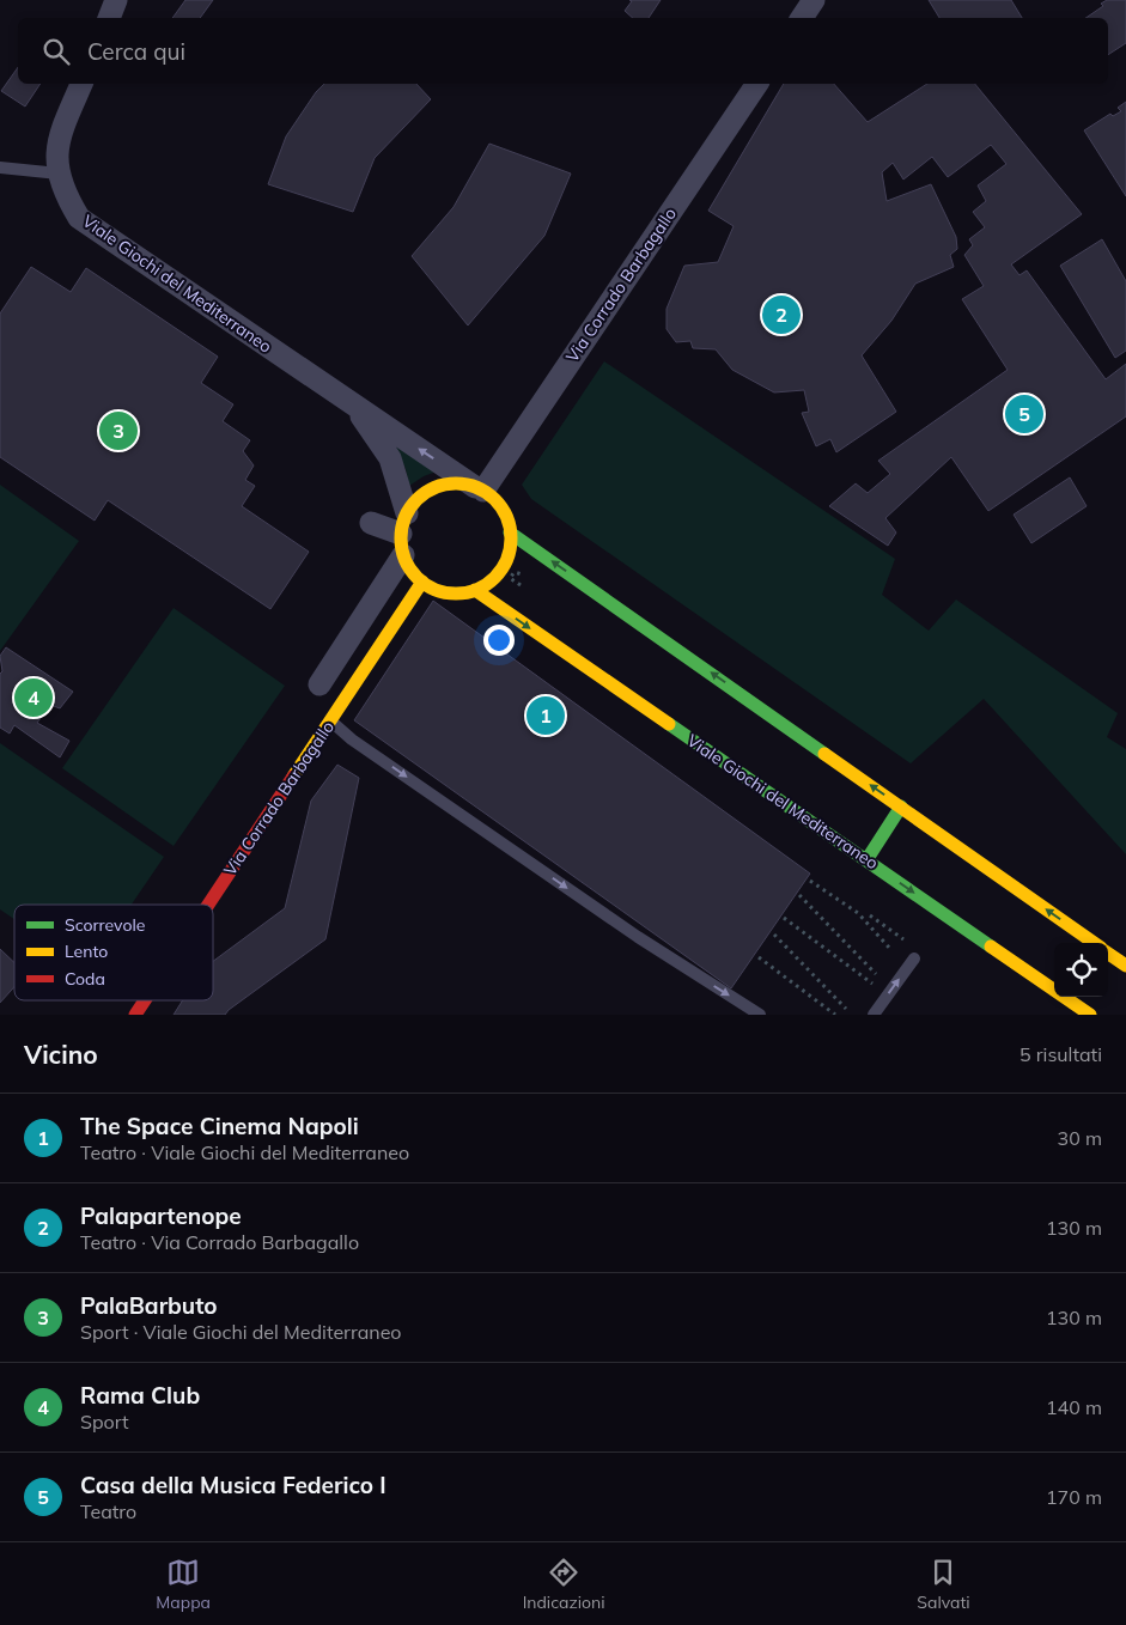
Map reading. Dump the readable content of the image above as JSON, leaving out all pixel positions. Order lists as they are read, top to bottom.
{
  "streets": {
    "main road": ["Viale Giochi del Mediterraneo", "Via Corrado Barbagallo"]
  },
  "crossings": [
    ["Viale Giochi del Mediterraneo", "Via Corrado Barbagallo"]
  ],
  "legend": ["Scorrevole", "Lento", "Coda"],
  "page": {
    "search": "Cerca qui",
    "pins": [
      "2",
      "5",
      "3",
      "4",
      "1"
    ],
    "heading": ["Vicino", "5 risultati"],
    "list": [
      {
        "mark": "1",
        "name": "The Space Cinema Napoli",
        "note": "Teatro · Viale Giochi del Mediterraneo",
        "value": "30 m"
      },
      {
        "mark": "2",
        "name": "Palapartenope",
        "note": "Teatro · Via Corrado Barbagallo",
        "value": "130 m"
      },
      {
        "mark": "3",
        "name": "PalaBarbuto",
        "note": "Sport · Viale Giochi del Mediterraneo",
        "value": "130 m"
      },
      {
        "mark": "4",
        "name": "Rama Club",
        "note": "Sport",
        "value": "140 m"
      },
      {
        "mark": "5",
        "name": "Casa della Musica Federico I",
        "note": "Teatro",
        "value": "170 m"
      }
    ],
    "nav": ["Mappa", "Indicazioni", "Salvati"]
  }
}
